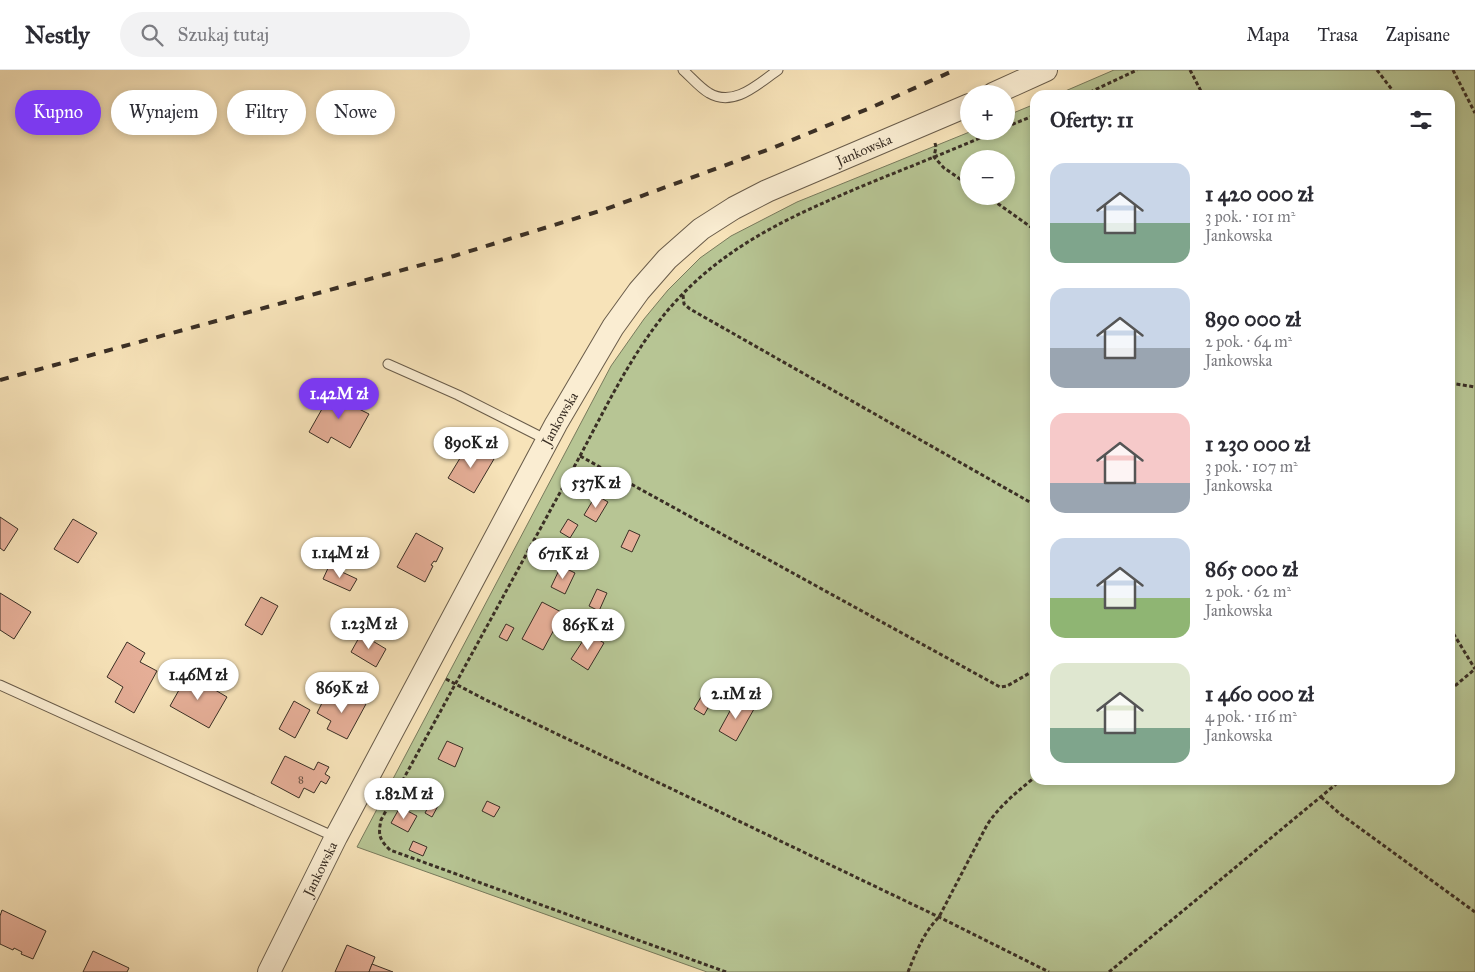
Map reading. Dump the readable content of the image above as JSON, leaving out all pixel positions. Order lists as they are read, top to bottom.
{
  "streets": {
    "street": ["Jankowska"]
  },
  "house_numbers": ["8"],
  "page": {
    "header": "Nestly",
    "search": "Szukaj tutaj",
    "nav": ["Mapa", "Trasa", "Zapisane"],
    "map_buttons": ["+", "−"],
    "chip": [
      "Kupno",
      "Wynajem",
      "Filtry",
      "Nowe"
    ],
    "heading": "Oferty: 11",
    "list": [
      {
        "name": "1 420 000 zł",
        "note": "3 pok. · 101 m² · Jankowska"
      },
      {
        "name": "890 000 zł",
        "note": "2 pok. · 64 m² · Jankowska"
      },
      {
        "name": "1 230 000 zł",
        "note": "3 pok. · 107 m² · Jankowska"
      },
      {
        "name": "865 000 zł",
        "note": "2 pok. · 62 m² · Jankowska"
      },
      {
        "name": "1 460 000 zł",
        "note": "4 pok. · 116 m² · Jankowska"
      }
    ],
    "price": [
      "1.42M zł",
      "890K zł",
      "537K zł",
      "1.14M zł",
      "671K zł",
      "1.23M zł",
      "865K zł",
      "1.46M zł",
      "869K zł",
      "2.1M zł",
      "1.82M zł"
    ]
  }
}
